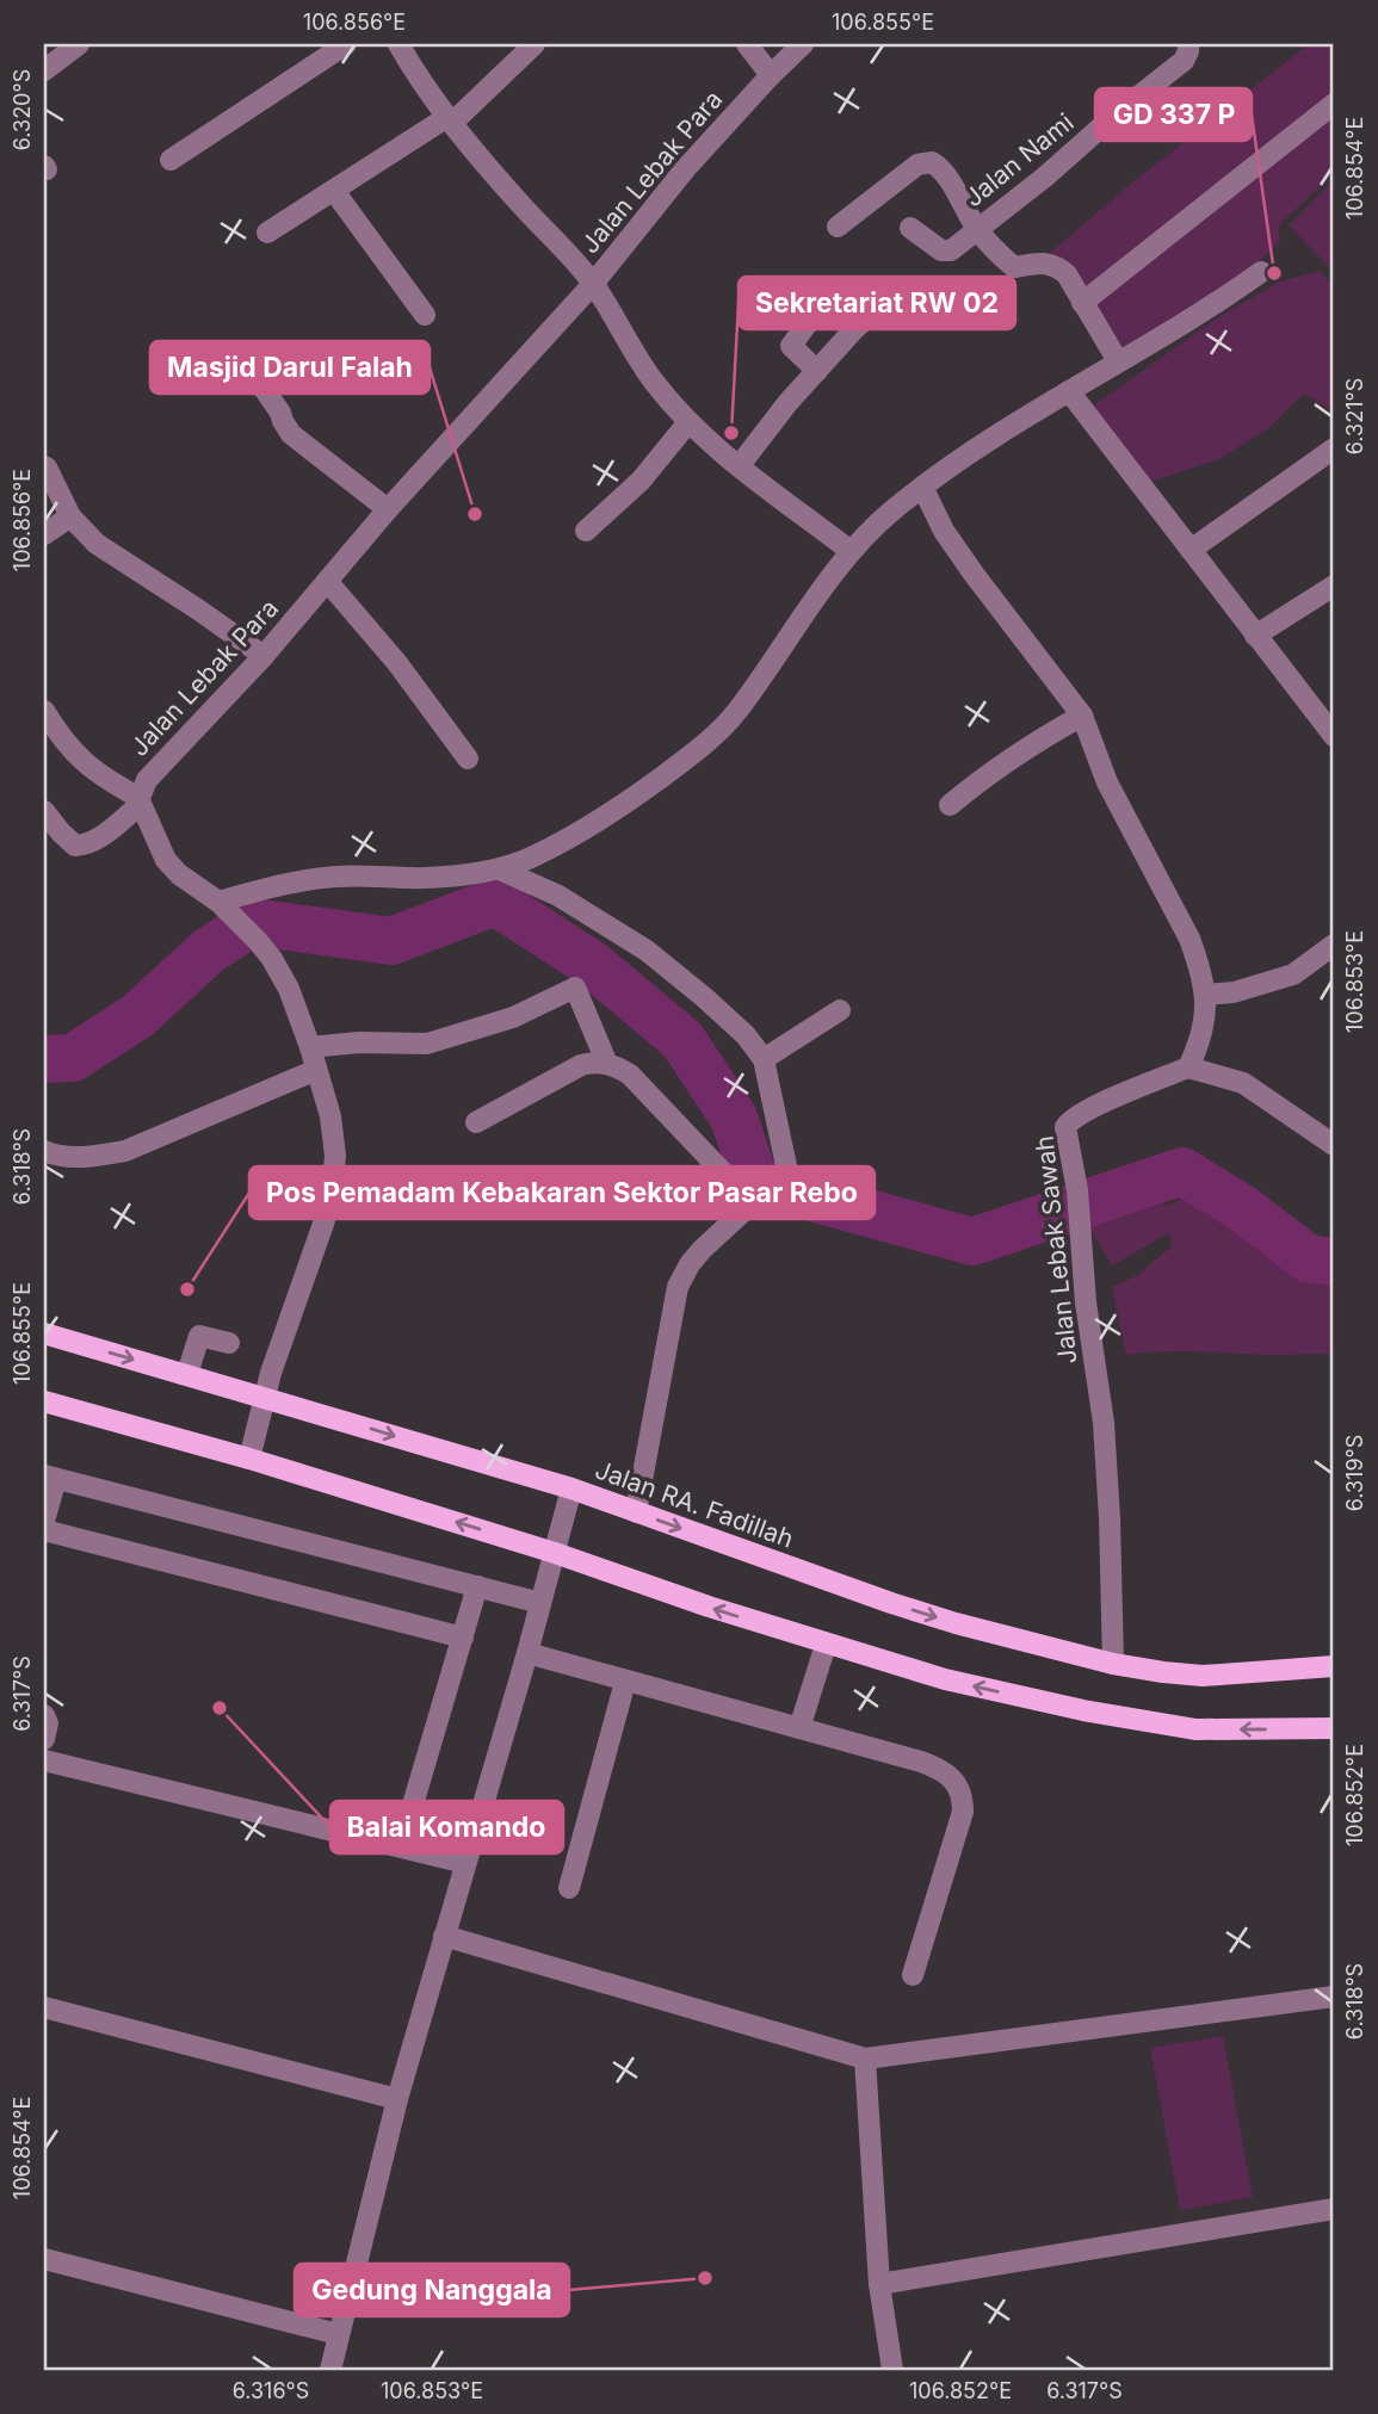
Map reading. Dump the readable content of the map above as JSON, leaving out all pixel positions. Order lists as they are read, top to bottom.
{
  "streets": {
    "main road": ["Jalan RA. Fadillah"],
    "street": ["Jalan Nami", "Jalan Lebak Para", "Jalan Lebak Sawah"]
  },
  "crossings": [
    ["Jalan Lebak Sawah", "Jalan RA. Fadillah"]
  ],
  "places": [
    "GD 337 P",
    "Sekretariat RW 02",
    "Masjid Darul Falah",
    "Pos Pemadam Kebakaran Sektor Pasar Rebo",
    "Balai Komando",
    "Gedung Nanggala"
  ],
  "coordinates": [
    "106.856°E",
    "106.855°E",
    "6.320°S",
    "106.854°E",
    "6.321°S",
    "106.853°E",
    "6.318°S",
    "6.319°S",
    "6.317°S",
    "106.852°E",
    "6.316°S"
  ]
}
